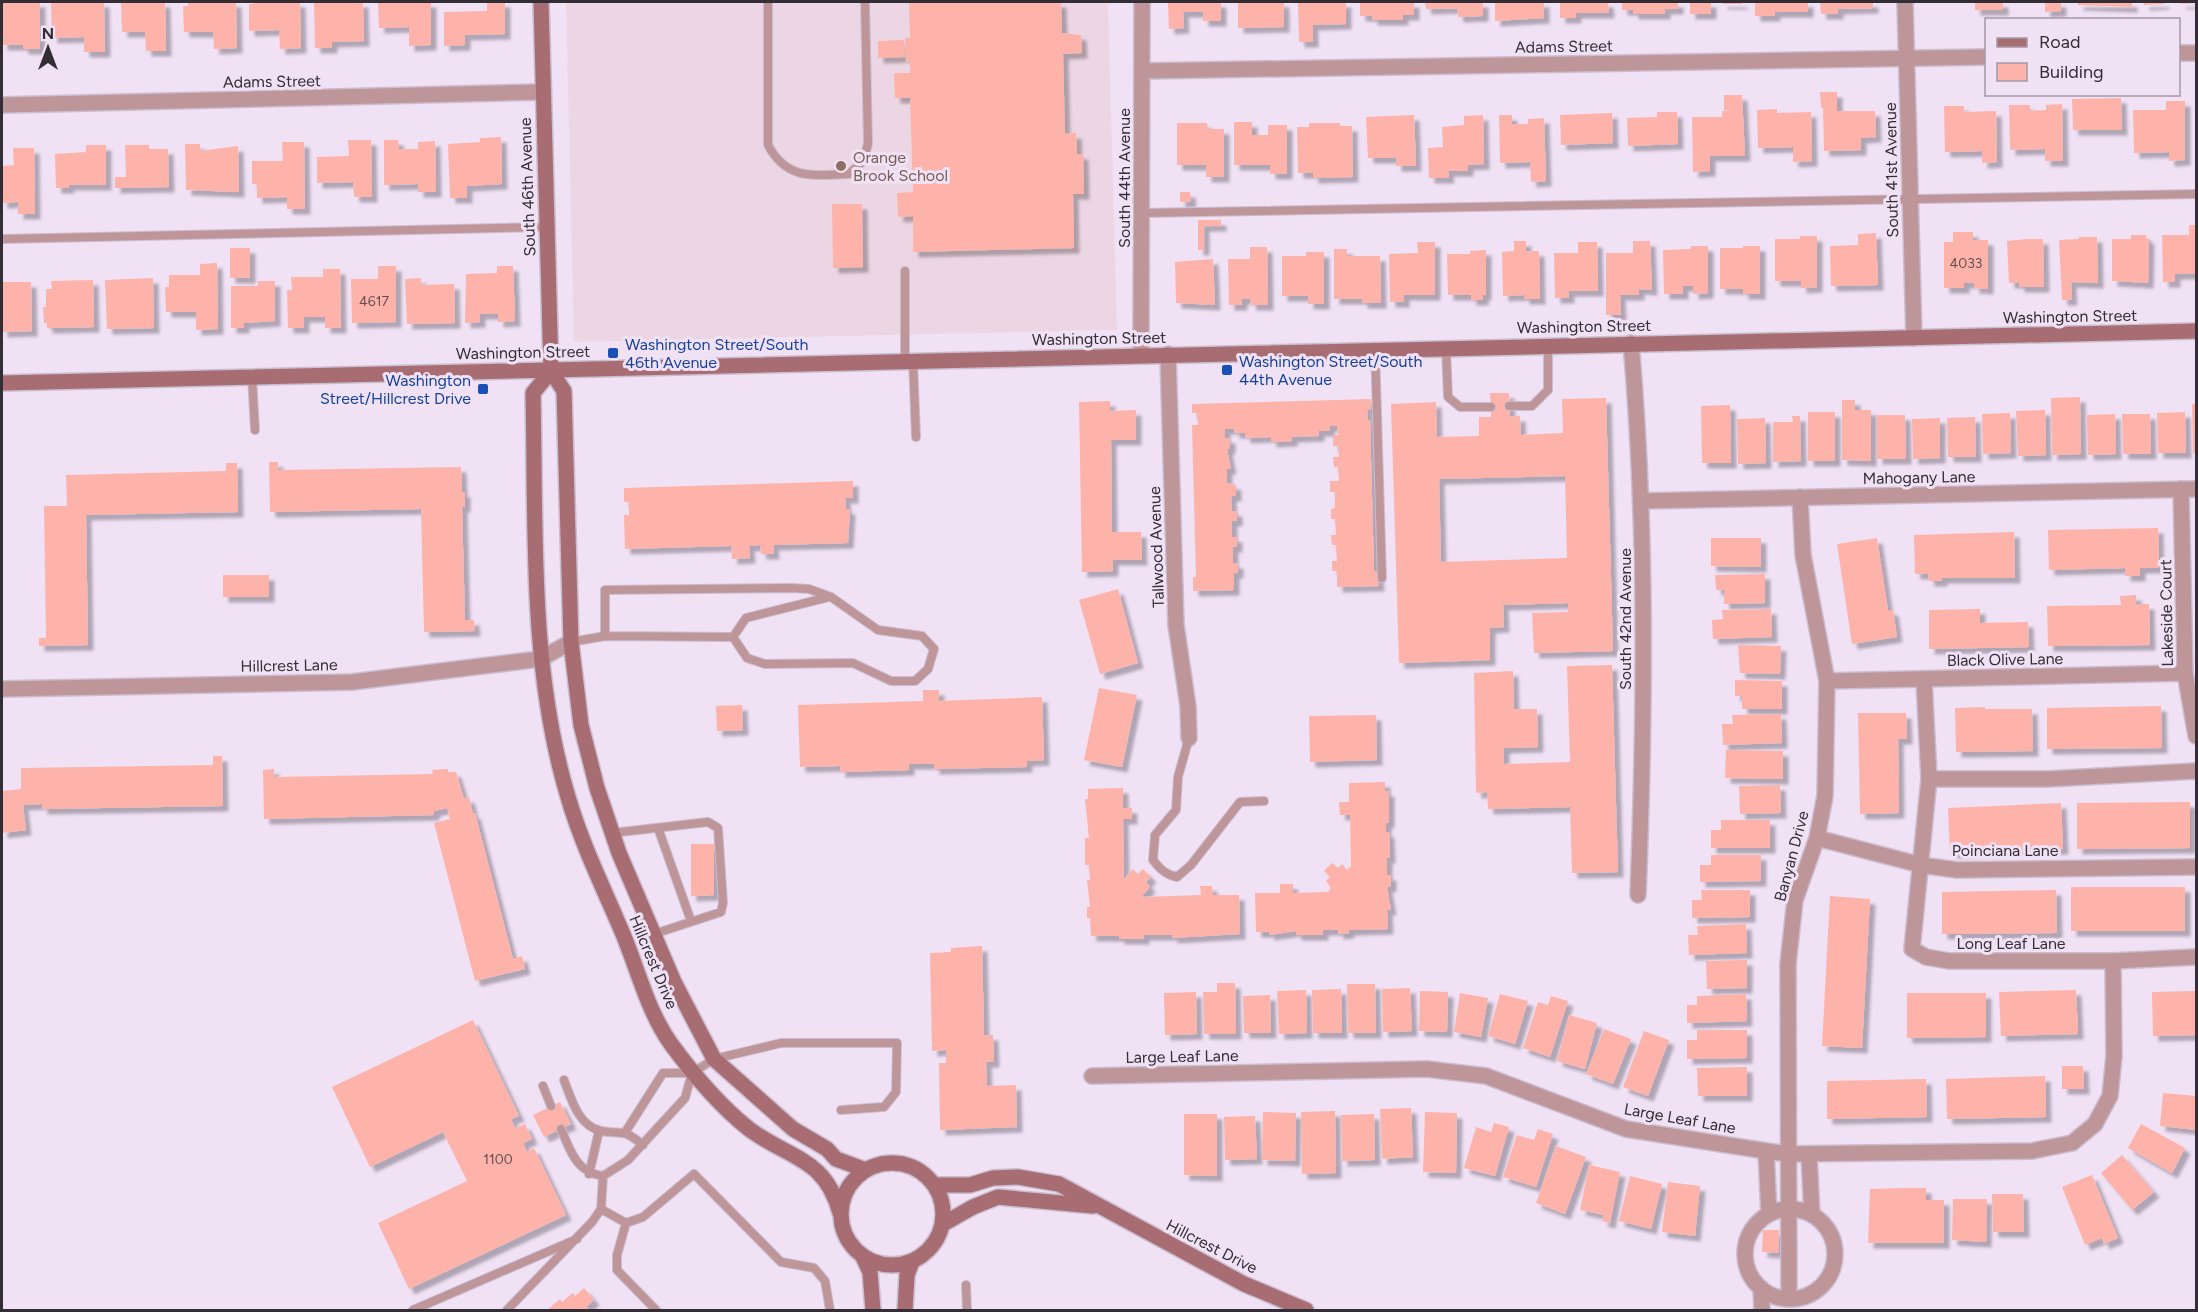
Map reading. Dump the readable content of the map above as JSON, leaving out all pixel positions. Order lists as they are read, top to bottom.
{
  "streets": {
    "street": [
      "Adams Street",
      "South 41st Avenue",
      "South 44th Avenue",
      "South 46th Avenue",
      "Washington Street",
      "Mahogany Lane",
      "Tallwood Avenue",
      "Lakeside Court",
      "South 42nd Avenue",
      "Black Olive Lane",
      "Hillcrest Lane",
      "Poinciana Lane",
      "Banyan Drive",
      "Long Leaf Lane",
      "Hillcrest Drive",
      "Large Leaf Lane"
    ]
  },
  "crossings": [
    ["Adams Street", "South 41st Avenue"],
    ["Adams Street", "South 44th Avenue"],
    ["Adams Street", "South 46th Avenue"],
    ["South 41st Avenue", "Washington Street"],
    ["South 44th Avenue", "Washington Street"],
    ["South 46th Avenue", "Washington Street"],
    ["South 46th Avenue", "Hillcrest Lane"],
    ["South 46th Avenue", "Hillcrest Drive"],
    ["Washington Street", "Tallwood Avenue"],
    ["Washington Street", "South 42nd Avenue"],
    ["Mahogany Lane", "Lakeside Court"],
    ["Mahogany Lane", "South 42nd Avenue"],
    ["Mahogany Lane", "Banyan Drive"],
    ["Lakeside Court", "Black Olive Lane"],
    ["Black Olive Lane", "Banyan Drive"],
    ["Hillcrest Lane", "Hillcrest Drive"],
    ["Poinciana Lane", "Banyan Drive"],
    ["Poinciana Lane", "Long Leaf Lane"],
    ["Banyan Drive", "Large Leaf Lane"],
    ["Long Leaf Lane", "Large Leaf Lane"]
  ],
  "places": {
    "other": ["Orange Brook School"],
    "transit": ["Washington Street/South 46th Avenue", "Washington Street/South 44th Avenue", "Washington Street/Hillcrest Drive"]
  },
  "house_numbers": ["4033", "4617", "1100"],
  "legend": ["Road", "Building"],
  "north": "top"
}
